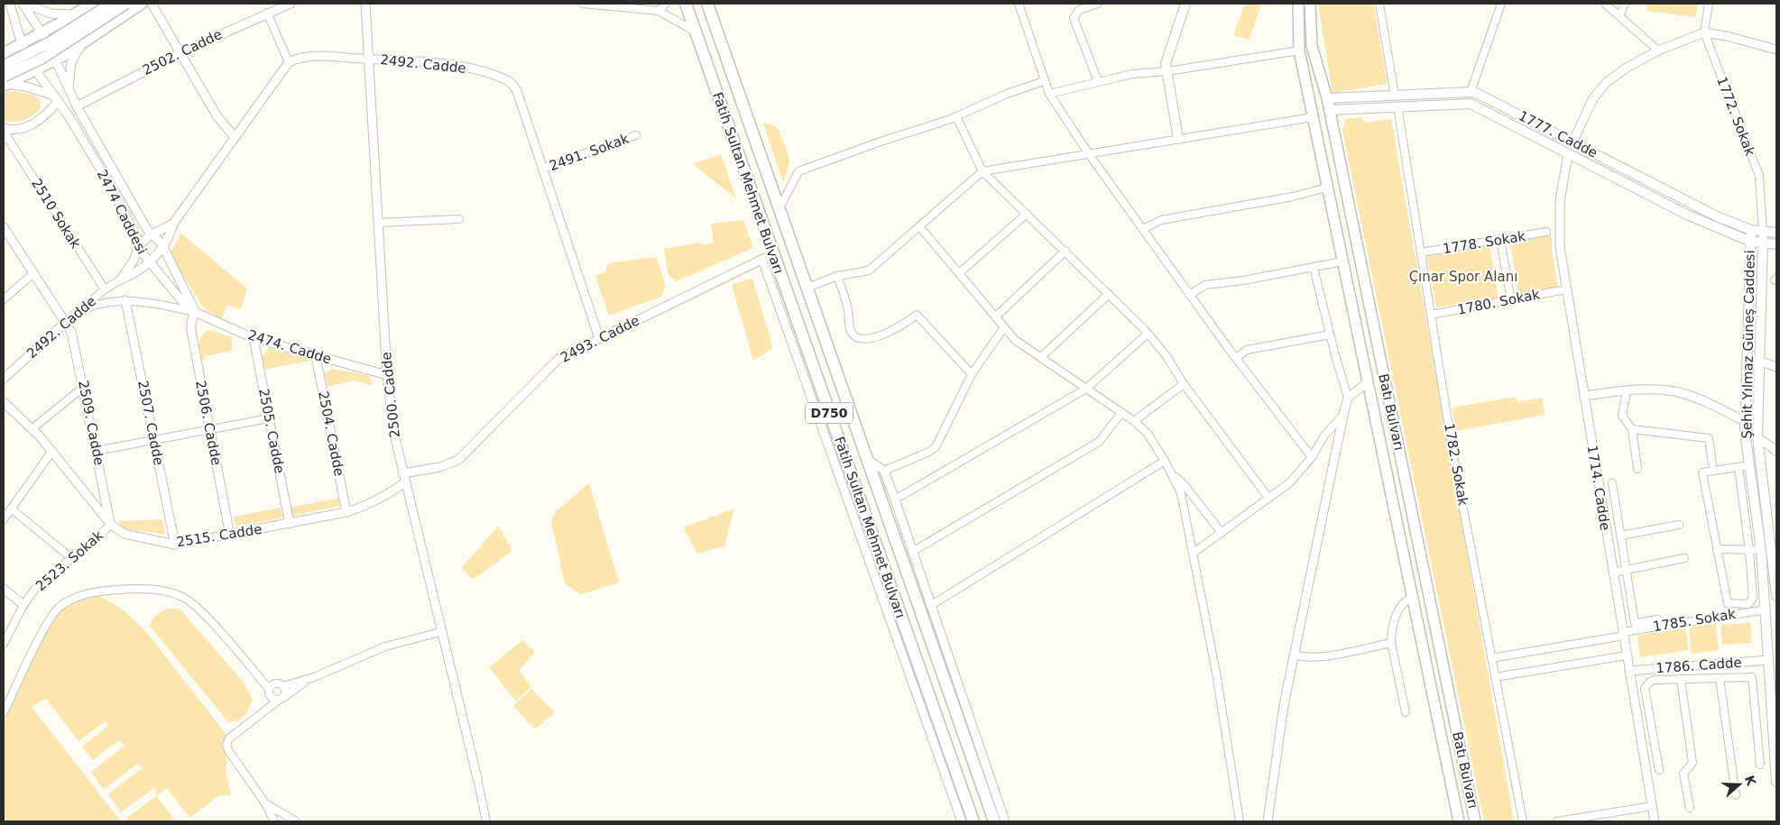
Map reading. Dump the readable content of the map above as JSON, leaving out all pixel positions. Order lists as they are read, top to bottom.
{
  "streets": {
    "highway": ["Fatih Sultan Mehmet Bulvarı", "D750"],
    "main road": ["1777. Cadde", "Şehit Yılmaz Güneş Caddesi", "Batı Bulvarı"],
    "street": [
      "2502. Cadde",
      "2492. Cadde",
      "1772. Sokak",
      "2491. Sokak",
      "2474 Caddesi",
      "2510 Sokak",
      "1778. Sokak",
      "1780. Sokak",
      "2493. Cadde",
      "2474. Cadde",
      "2500. Cadde",
      "2509. Cadde",
      "2507. Cadde",
      "2506. Cadde",
      "2505. Cadde",
      "2504. Cadde",
      "1782. Sokak",
      "1714. Cadde",
      "2515. Cadde",
      "2523. Sokak",
      "1785. Sokak",
      "1786. Cadde"
    ]
  },
  "crossings": [
    ["2502. Cadde", "2474 Caddesi"],
    ["2492. Cadde", "2491. Sokak"],
    ["2492. Cadde", "2510 Sokak"],
    ["2492. Cadde", "2493. Cadde"],
    ["2492. Cadde", "2500. Cadde"],
    ["2492. Cadde", "2509. Cadde"],
    ["1772. Sokak", "1777. Cadde"],
    ["1772. Sokak", "Şehit Yılmaz Güneş Caddesi"],
    ["1777. Cadde", "Şehit Yılmaz Güneş Caddesi"],
    ["1777. Cadde", "Batı Bulvarı"],
    ["1777. Cadde", "1782. Sokak"],
    ["1777. Cadde", "1714. Cadde"],
    ["Fatih Sultan Mehmet Bulvarı", "2493. Cadde"],
    ["2474 Caddesi", "2474. Cadde"],
    ["2474 Caddesi", "2506. Cadde"],
    ["1778. Sokak", "1782. Sokak"],
    ["1780. Sokak", "1782. Sokak"],
    ["1780. Sokak", "1714. Cadde"],
    ["2493. Cadde", "2500. Cadde"],
    ["Şehit Yılmaz Güneş Caddesi", "1785. Sokak"],
    ["Şehit Yılmaz Güneş Caddesi", "1786. Cadde"],
    ["2474. Cadde", "2500. Cadde"],
    ["2474. Cadde", "2506. Cadde"],
    ["2474. Cadde", "2505. Cadde"],
    ["2474. Cadde", "2504. Cadde"],
    ["2500. Cadde", "2515. Cadde"],
    ["2509. Cadde", "2515. Cadde"],
    ["2509. Cadde", "2523. Sokak"],
    ["2507. Cadde", "2515. Cadde"],
    ["2506. Cadde", "2515. Cadde"],
    ["2505. Cadde", "2515. Cadde"],
    ["2504. Cadde", "2515. Cadde"],
    ["1782. Sokak", "1785. Sokak"],
    ["1714. Cadde", "1785. Sokak"],
    ["1714. Cadde", "1786. Cadde"],
    ["2515. Cadde", "2523. Sokak"]
  ],
  "parks": ["Çınar Spor Alanı"],
  "north": "right"
}
